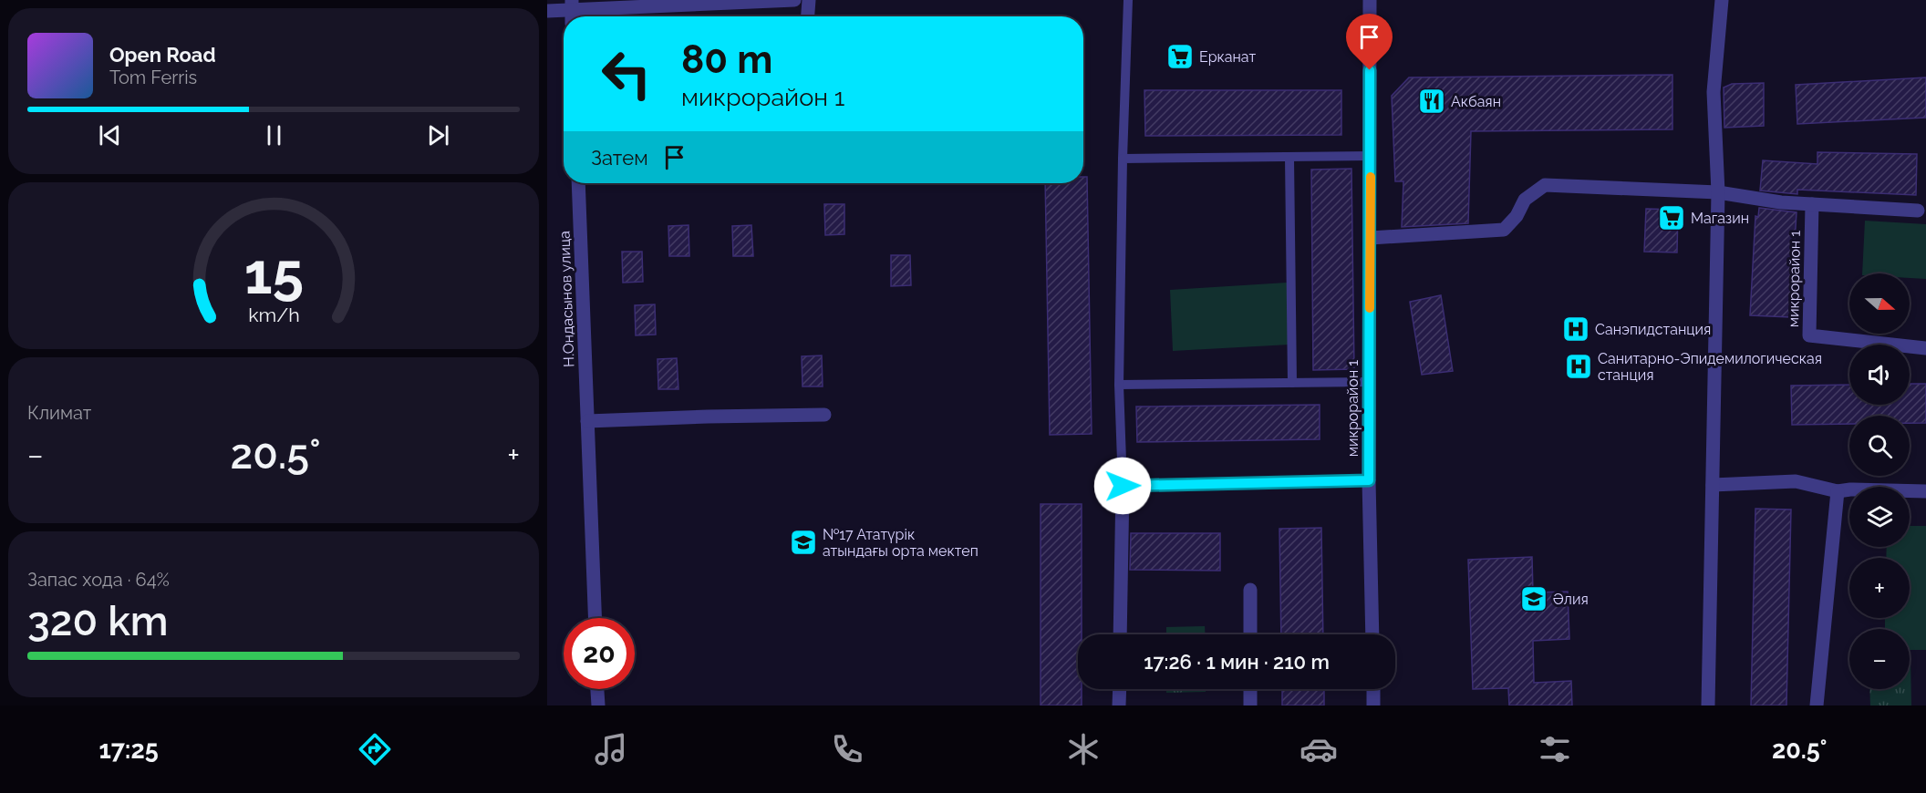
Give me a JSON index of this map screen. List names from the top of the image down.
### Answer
{
  "streets": {
    "street": ["микрорайон 1", "Н.Ондасынов улица"]
  },
  "places": {
    "supermarket": ["Ерканат", "Магазин"],
    "restaurant": ["Акбаян"],
    "hospital": ["Санэпидстанция", "Санитарно-Эпидемилогическая станция"],
    "school or university": ["№17 Ататүрік атындағы орта мектеп", "Әлия"]
  },
  "north": "right",
  "page": {
    "turn": ["80 m", "микрорайон 1"],
    "song": ["Open Road", "Tom Ferris"],
    "then": "Затем",
    "map_buttons": ["+", "−"],
    "tile": [
      "Климат",
      ["Запас хода · 64%", "320 km"]
    ],
    "heat": ["−", "20.5°", "+"],
    "limit": "20",
    "trip": "17:26 · 1 мин · 210 m",
    "tabs": ["17:25", "20.5°"],
    "gauge": ["15", "km/h"]
  }
}
